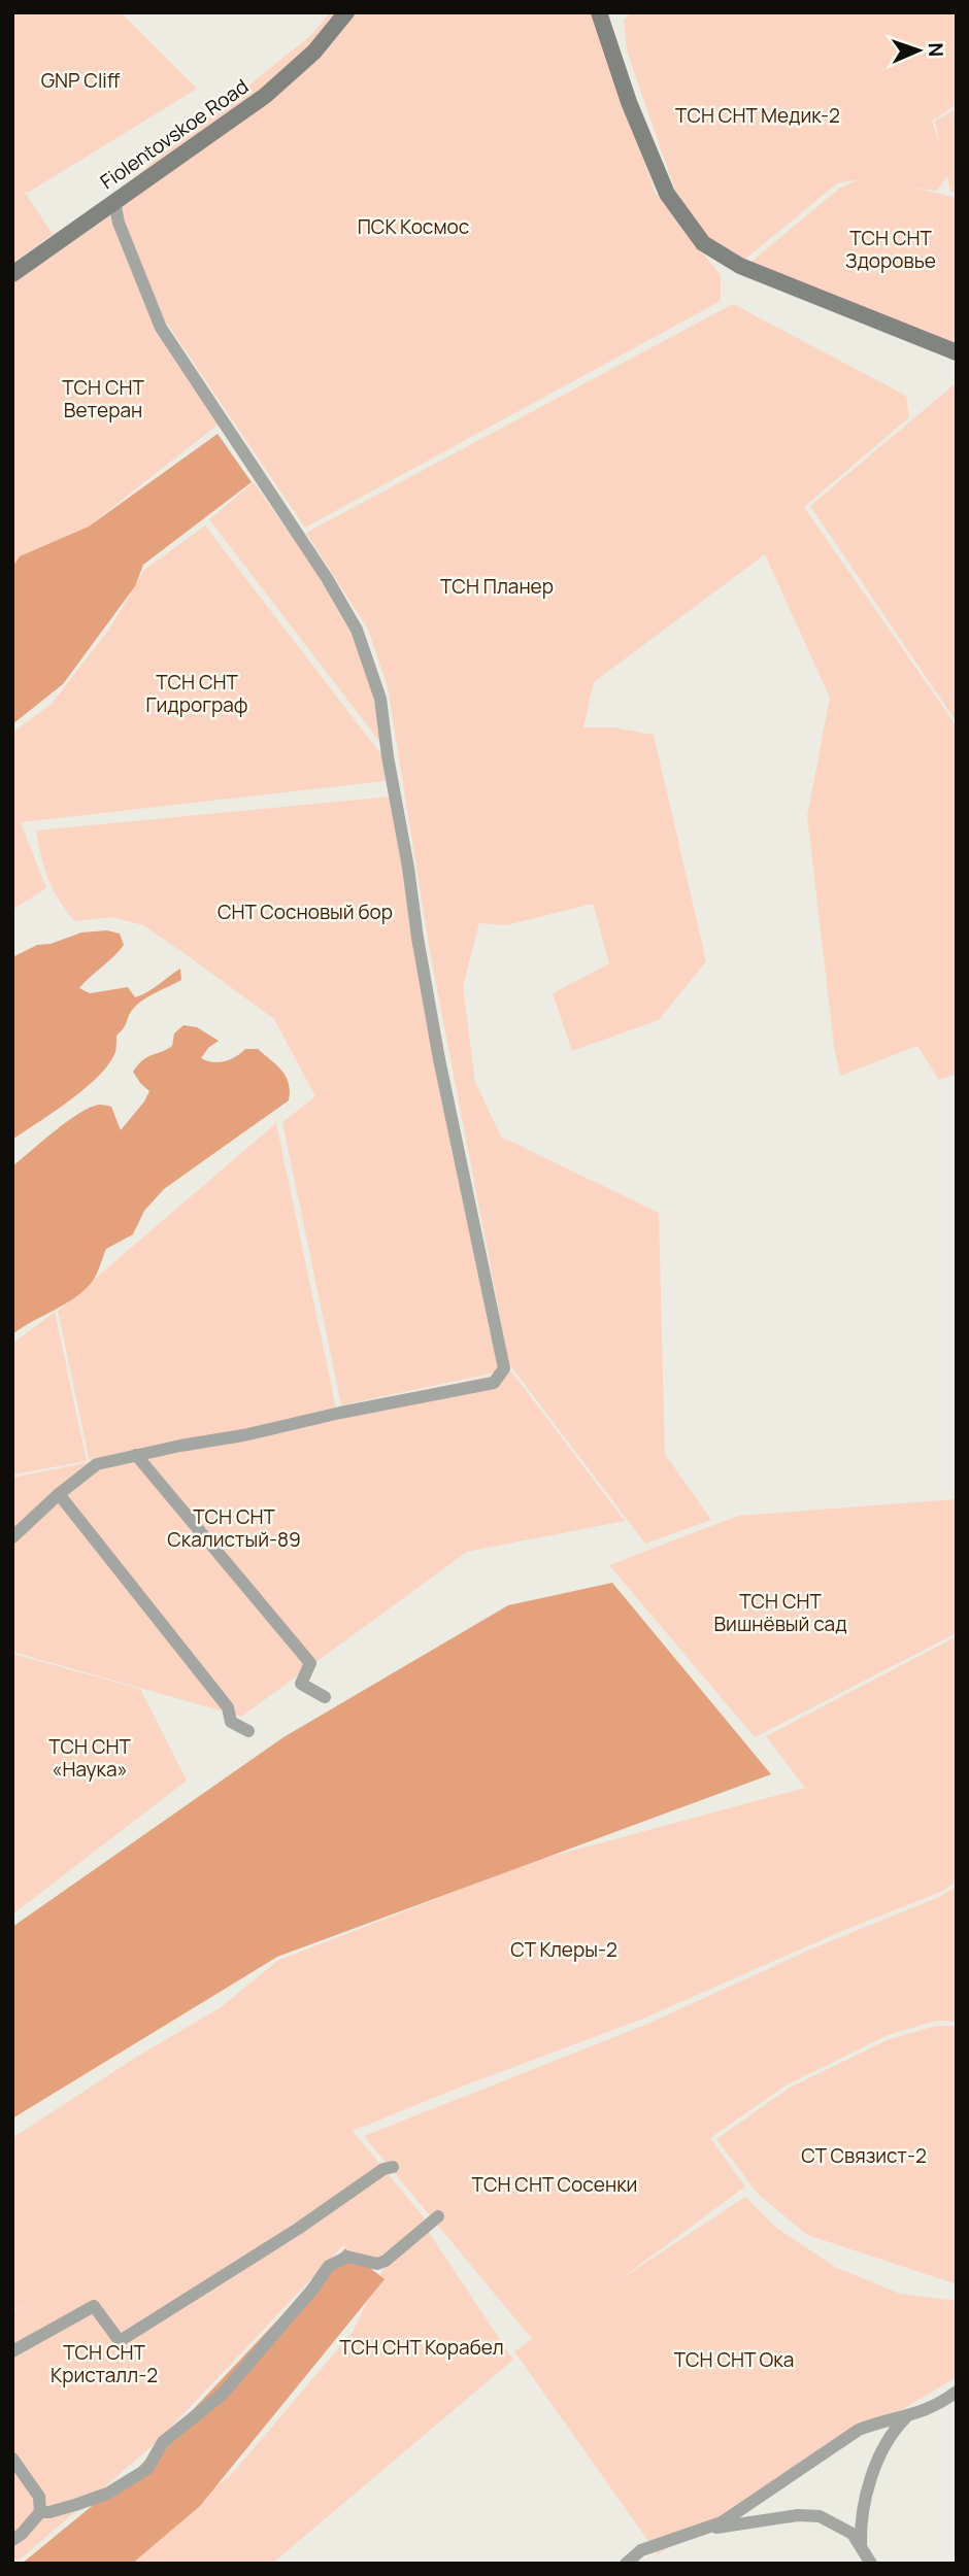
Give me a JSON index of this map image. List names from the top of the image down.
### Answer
{
  "streets": {
    "main road": ["Fiolentovskoe Road"]
  },
  "parks": [
    "GNP Cliff",
    "ТСН СНТ Медик-2",
    "ПСК Космос",
    "ТСН СНТ Здоровье",
    "ТСН СНТ Ветеран",
    "ТСН Планер",
    "ТСН СНТ Гидрограф",
    "СНТ Сосновый бор",
    "ТСН СНТ Скалистый-89",
    "ТСН СНТ Вишнёвый сад",
    "ТСН СНТ «Наука»",
    "СТ Клеры-2",
    "СТ Связист-2",
    "ТСН СНТ Сосенки",
    "ТСН СНТ Корабел",
    "ТСН СНТ Кристалл-2",
    "ТСН СНТ Ока"
  ],
  "north": "right"
}
